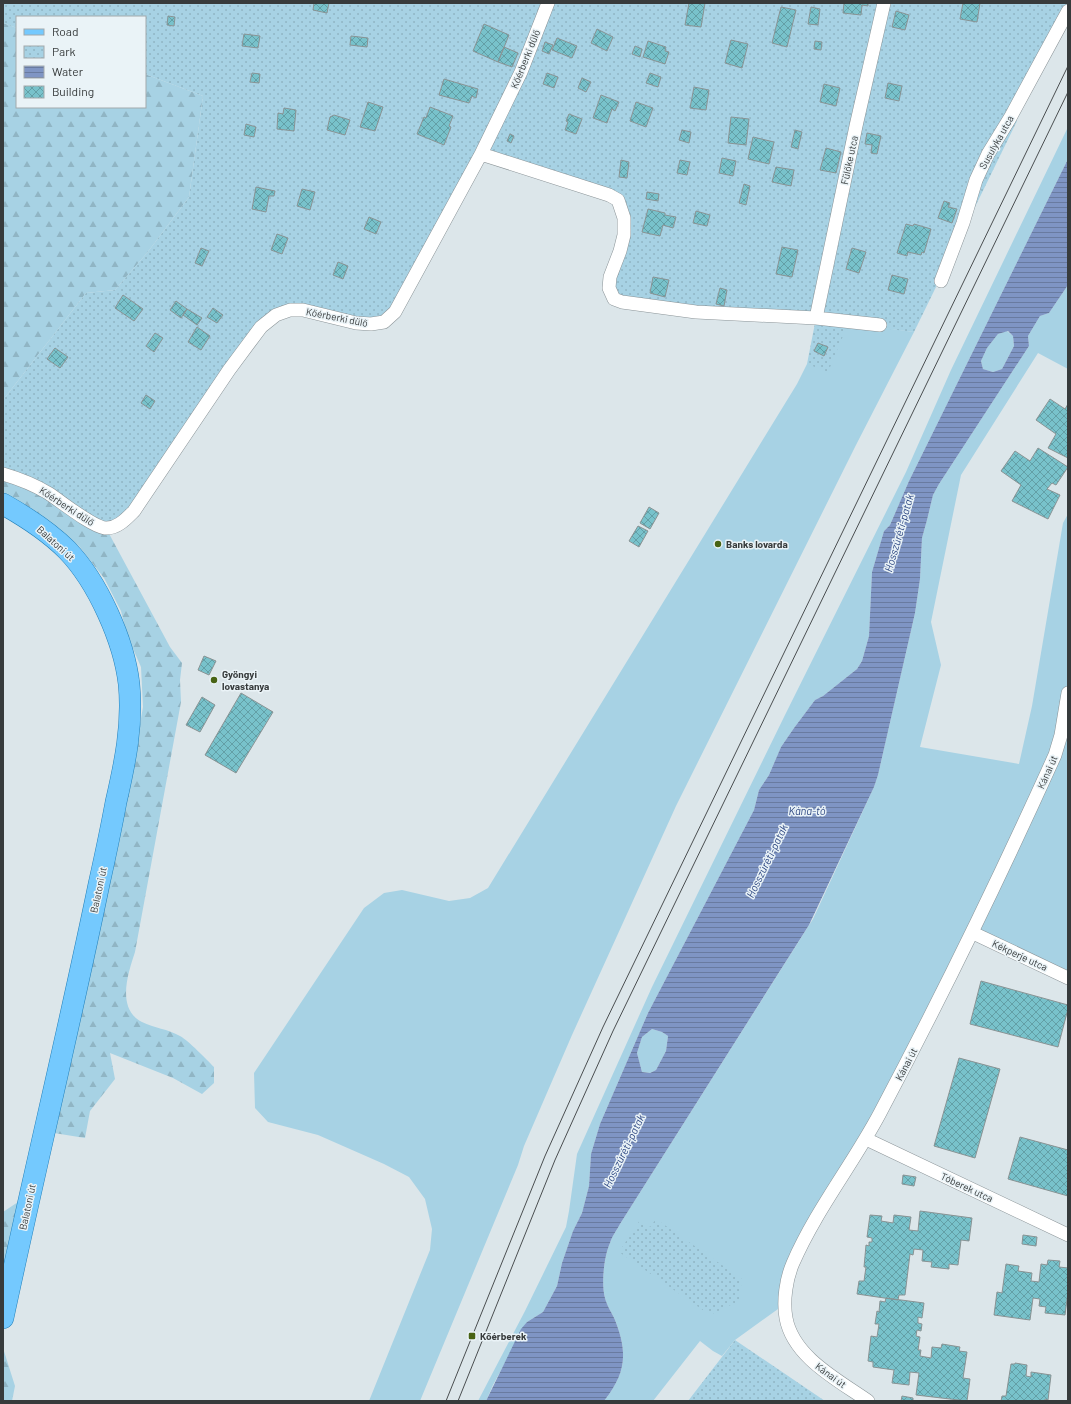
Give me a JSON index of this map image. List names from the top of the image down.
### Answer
{
  "streets": {
    "main road": ["Balatoni út"],
    "street": [
      "Kőérberki dűlő",
      "Susulyka utca",
      "Fülőke utca",
      "Kánai út",
      "Kékperje utca",
      "Tóberek utca"
    ]
  },
  "crossings": [
    ["Kánai út", "Kékperje utca"],
    ["Kánai út", "Tóberek utca"]
  ],
  "water": ["Hosszúréti-patak", "Kána-tó"],
  "places": {
    "other": ["Banks lovarda", "Gyöngyi lovastanya"],
    "transit": ["Kőérberek"]
  },
  "legend": [
    "Road",
    "Park",
    "Water",
    "Building"
  ]
}
